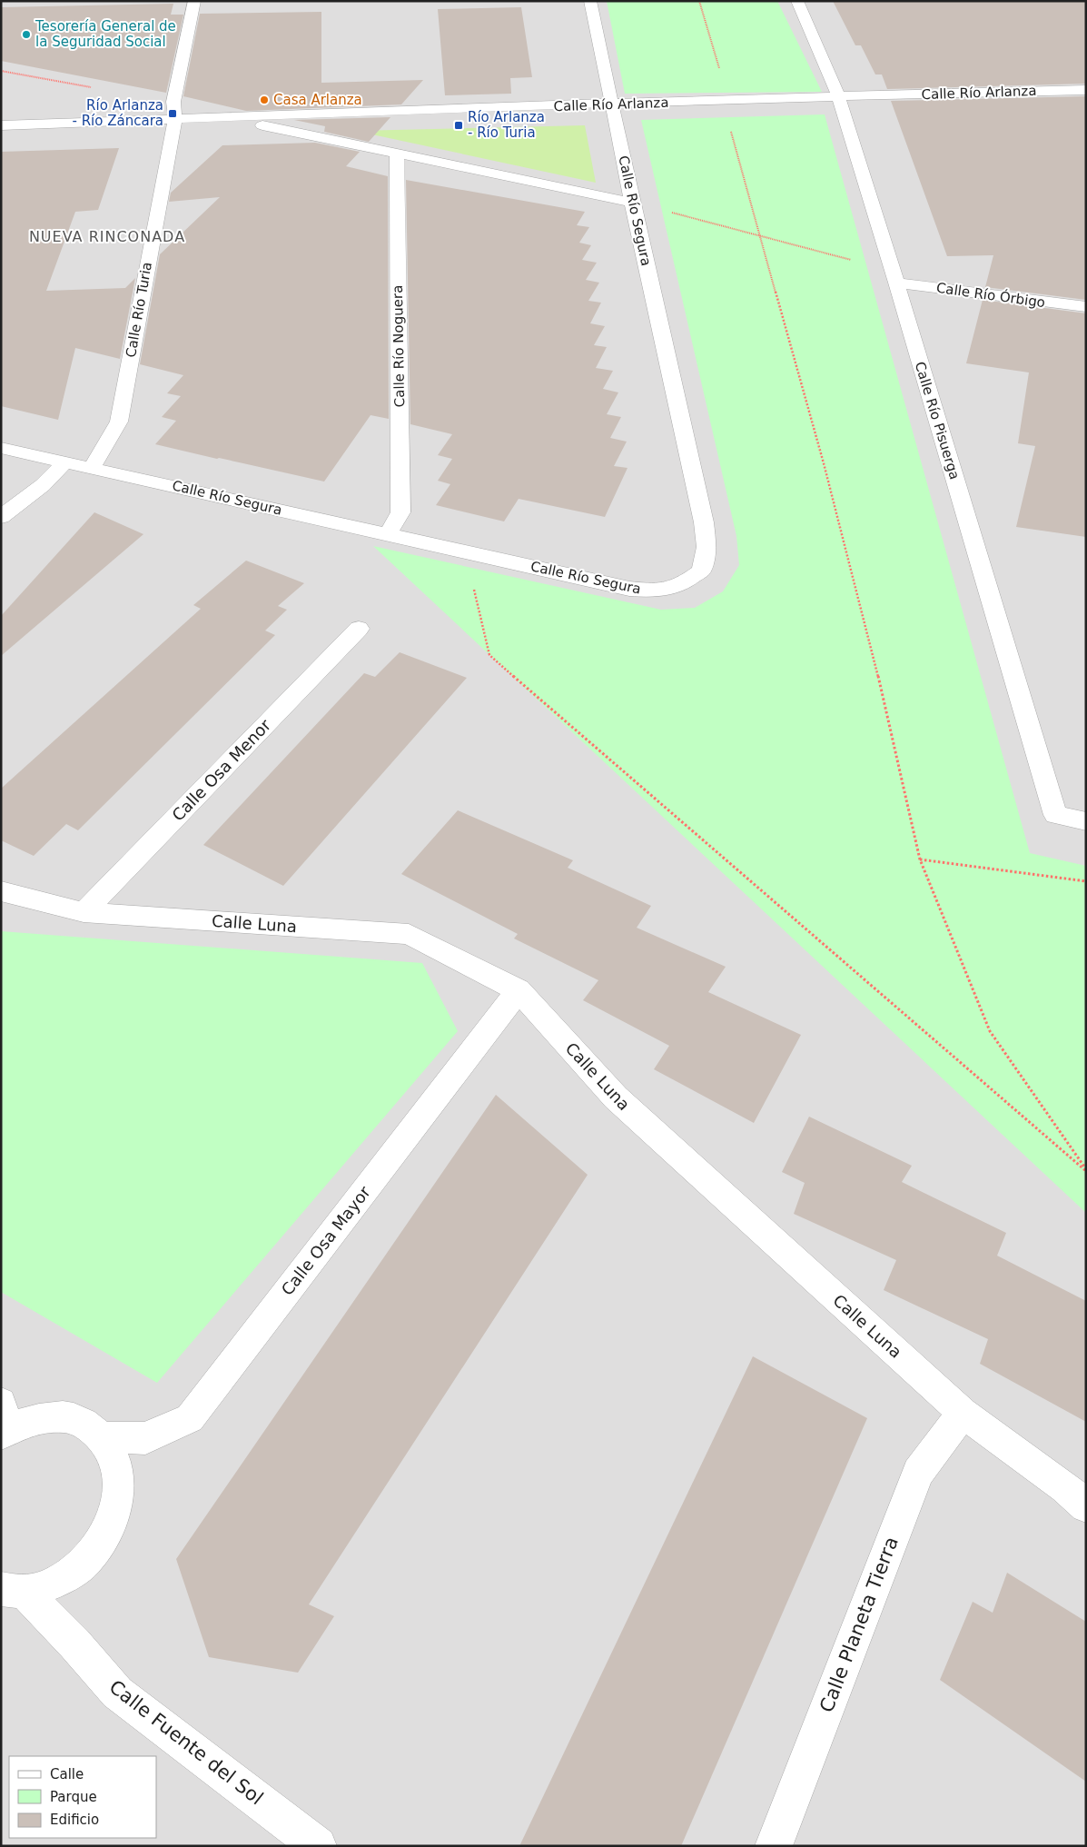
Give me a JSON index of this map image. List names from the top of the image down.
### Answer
{
  "streets": {
    "street": [
      "Calle Río Arlanza",
      "Calle Río Segura",
      "Calle Río Órbigo",
      "Calle Río Turia",
      "Calle Río Noguera",
      "Calle Río Pisuerga",
      "Calle Osa Menor",
      "Calle Luna",
      "Calle Osa Mayor",
      "Calle Planeta Tierra",
      "Calle Fuente del Sol"
    ]
  },
  "crossings": [
    ["Calle Río Arlanza", "Calle Río Segura"],
    ["Calle Río Arlanza", "Calle Río Turia"],
    ["Calle Río Arlanza", "Calle Río Pisuerga"],
    ["Calle Río Segura", "Calle Río Turia"],
    ["Calle Río Segura", "Calle Río Noguera"],
    ["Calle Río Órbigo", "Calle Río Pisuerga"],
    ["Calle Osa Menor", "Calle Luna"],
    ["Calle Luna", "Calle Osa Mayor"],
    ["Calle Luna", "Calle Planeta Tierra"]
  ],
  "districts": ["NUEVA RINCONADA"],
  "places": {
    "other": ["Tesorería General de la Seguridad Social", "Casa Arlanza"],
    "transit": ["Río Arlanza - Río Záncara", "Río Arlanza - Río Turia"]
  },
  "legend": ["Calle", "Parque", "Edificio"]
}
